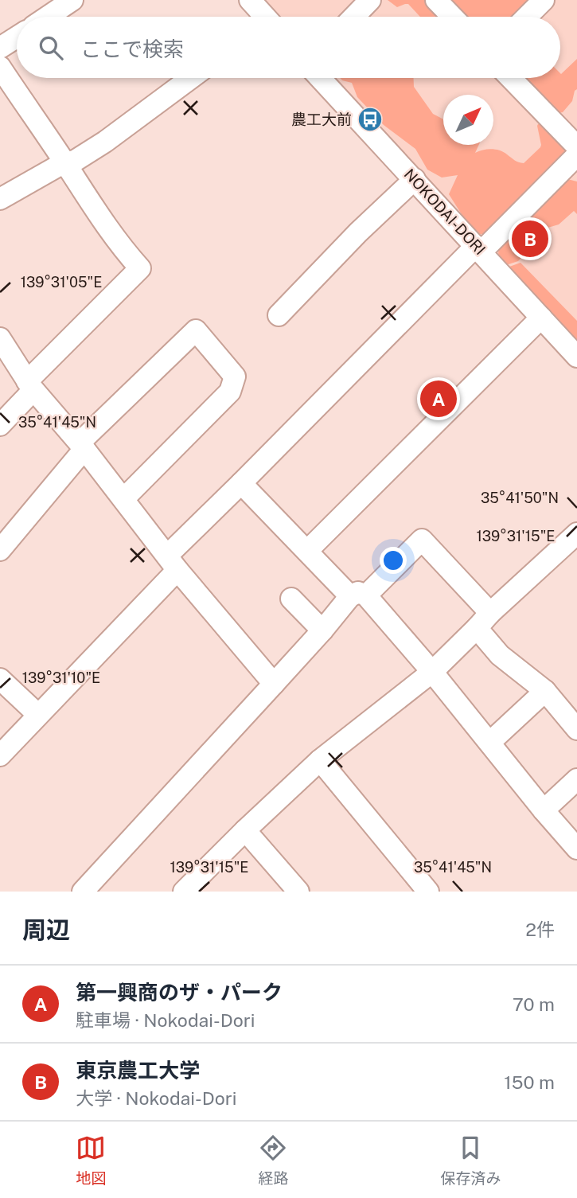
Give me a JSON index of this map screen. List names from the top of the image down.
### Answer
{
  "streets": {
    "street": ["NOKODAI-DORI"]
  },
  "places": {
    "bus stop": ["農工大前"]
  },
  "north": "top right",
  "page": {
    "search": "ここで検索",
    "pins": ["B", "A"],
    "heading": ["周辺", "2件"],
    "list": [
      {
        "mark": "A",
        "name": "第一興商のザ・パーク",
        "note": "駐車場 · Nokodai-Dori",
        "value": "70 m"
      },
      {
        "mark": "B",
        "name": "東京農工大学",
        "note": "大学 · Nokodai-Dori",
        "value": "150 m"
      }
    ],
    "nav": ["地図", "経路", "保存済み"]
  },
  "coordinates": [
    "139°31'05\"E",
    "35°41'45\"N",
    "35°41'50\"N",
    "139°31'15\"E",
    "139°31'10\"E"
  ]
}
